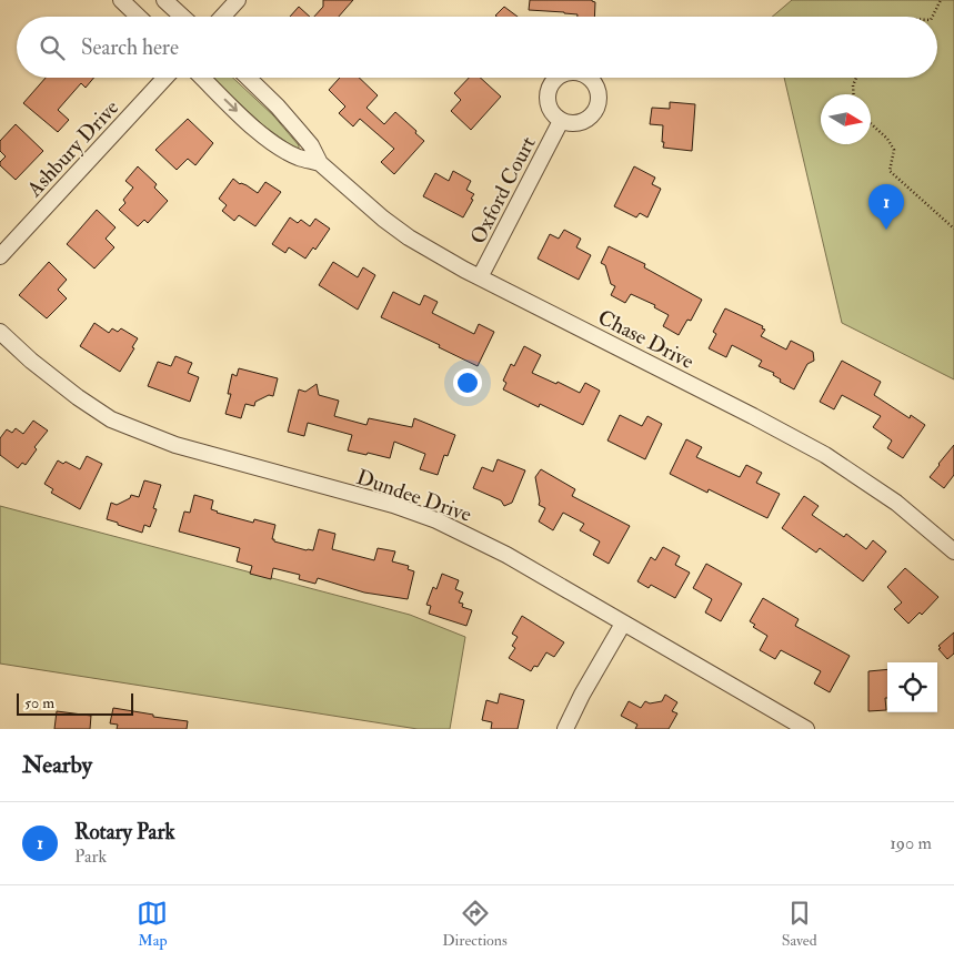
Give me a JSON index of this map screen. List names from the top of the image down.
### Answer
{
  "streets": {
    "street": [
      "Ashbury Drive",
      "Oxford Court",
      "Chase Drive",
      "Dundee Drive"
    ]
  },
  "crossings": [
    ["Oxford Court", "Chase Drive"]
  ],
  "scale_bar": "50 m",
  "north": "right",
  "page": {
    "search": "Search here",
    "pins": "1",
    "scale": "50 m",
    "heading": "Nearby",
    "list": [
      {
        "mark": "1",
        "name": "Rotary Park",
        "note": "Park",
        "value": "190 m"
      }
    ],
    "nav": ["Map", "Directions", "Saved"]
  }
}
